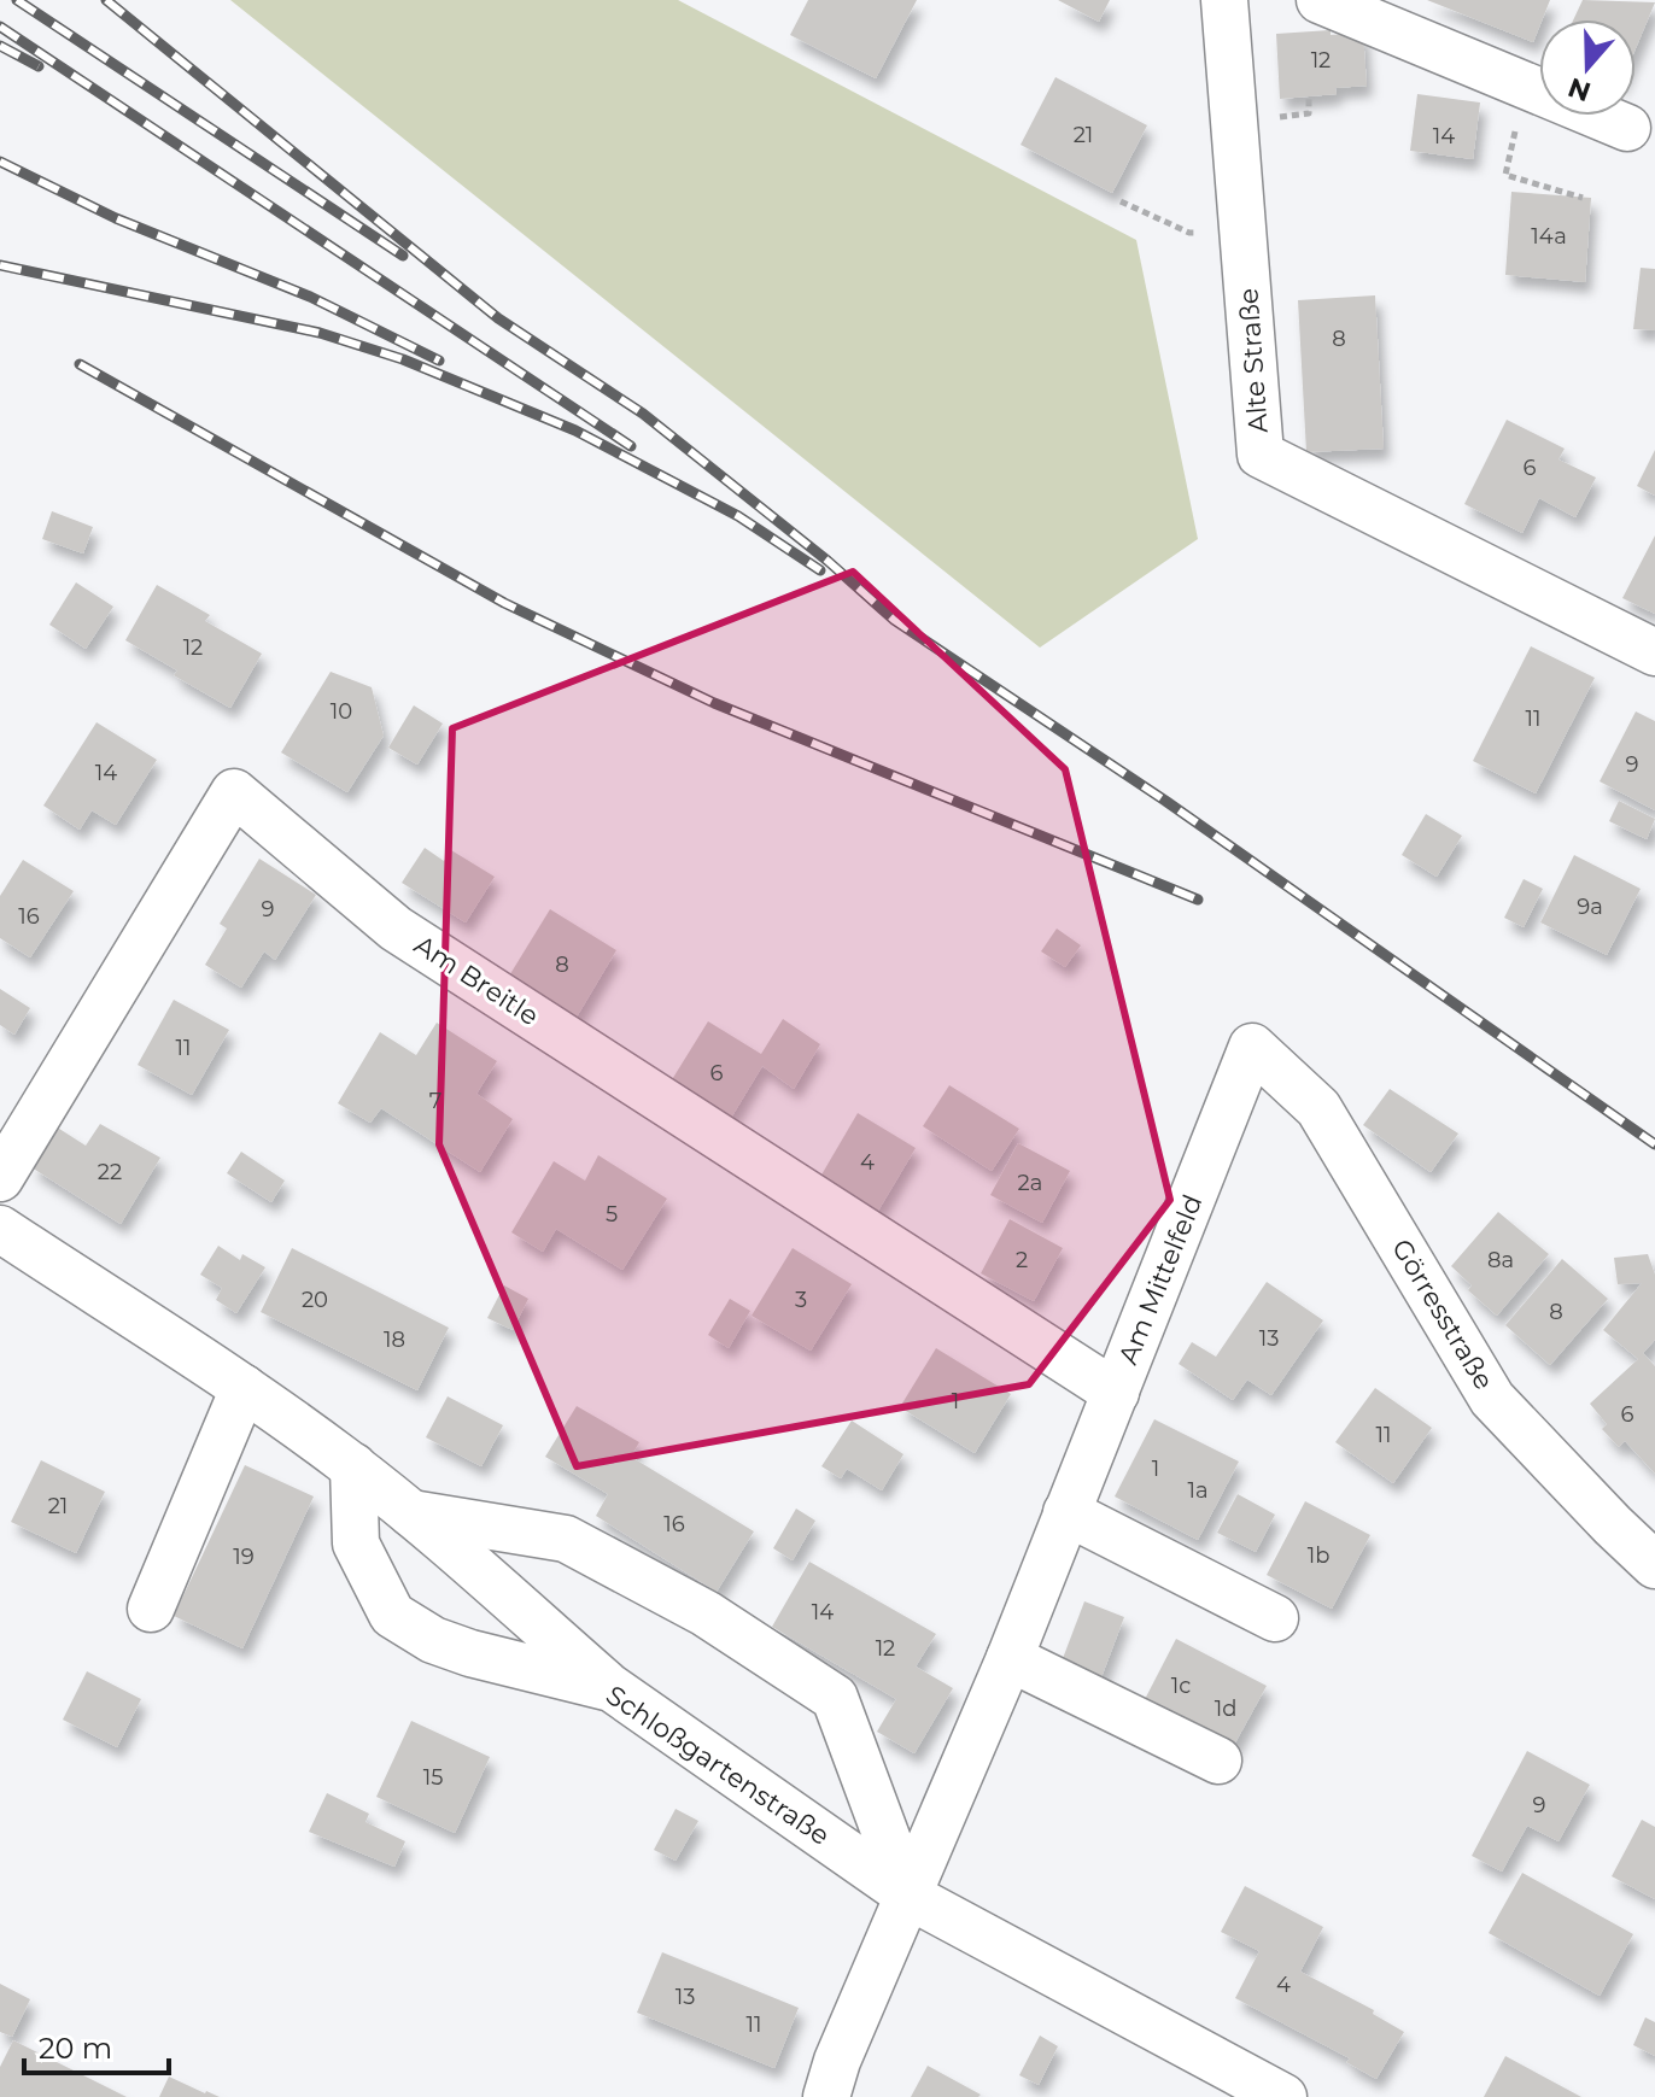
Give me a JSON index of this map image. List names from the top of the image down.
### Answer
{
  "streets": {
    "street": [
      "Alte Straße",
      "Am Breitle",
      "Am Mittelfeld",
      "Görresstraße",
      "Schloßgartenstraße"
    ]
  },
  "crossings": [
    ["Am Breitle", "Am Mittelfeld"],
    ["Am Mittelfeld", "Görresstraße"],
    ["Am Mittelfeld", "Schloßgartenstraße"]
  ],
  "house_numbers": [
    "12",
    "21",
    "14",
    "14a",
    "8",
    "6",
    "12",
    "10",
    "11",
    "9",
    "14",
    "9a",
    "9",
    "16",
    "8",
    "11",
    "6",
    "7",
    "4",
    "22",
    "2a",
    "5",
    "2",
    "8a",
    "20",
    "3",
    "8",
    "13",
    "18",
    "1",
    "6",
    "11",
    "1",
    "1a",
    "21",
    "16",
    "1b",
    "19",
    "14",
    "12",
    "1c",
    "1d",
    "15",
    "9",
    "4",
    "13",
    "11"
  ],
  "scale_bar": "20 m",
  "north": "bottom"
}
